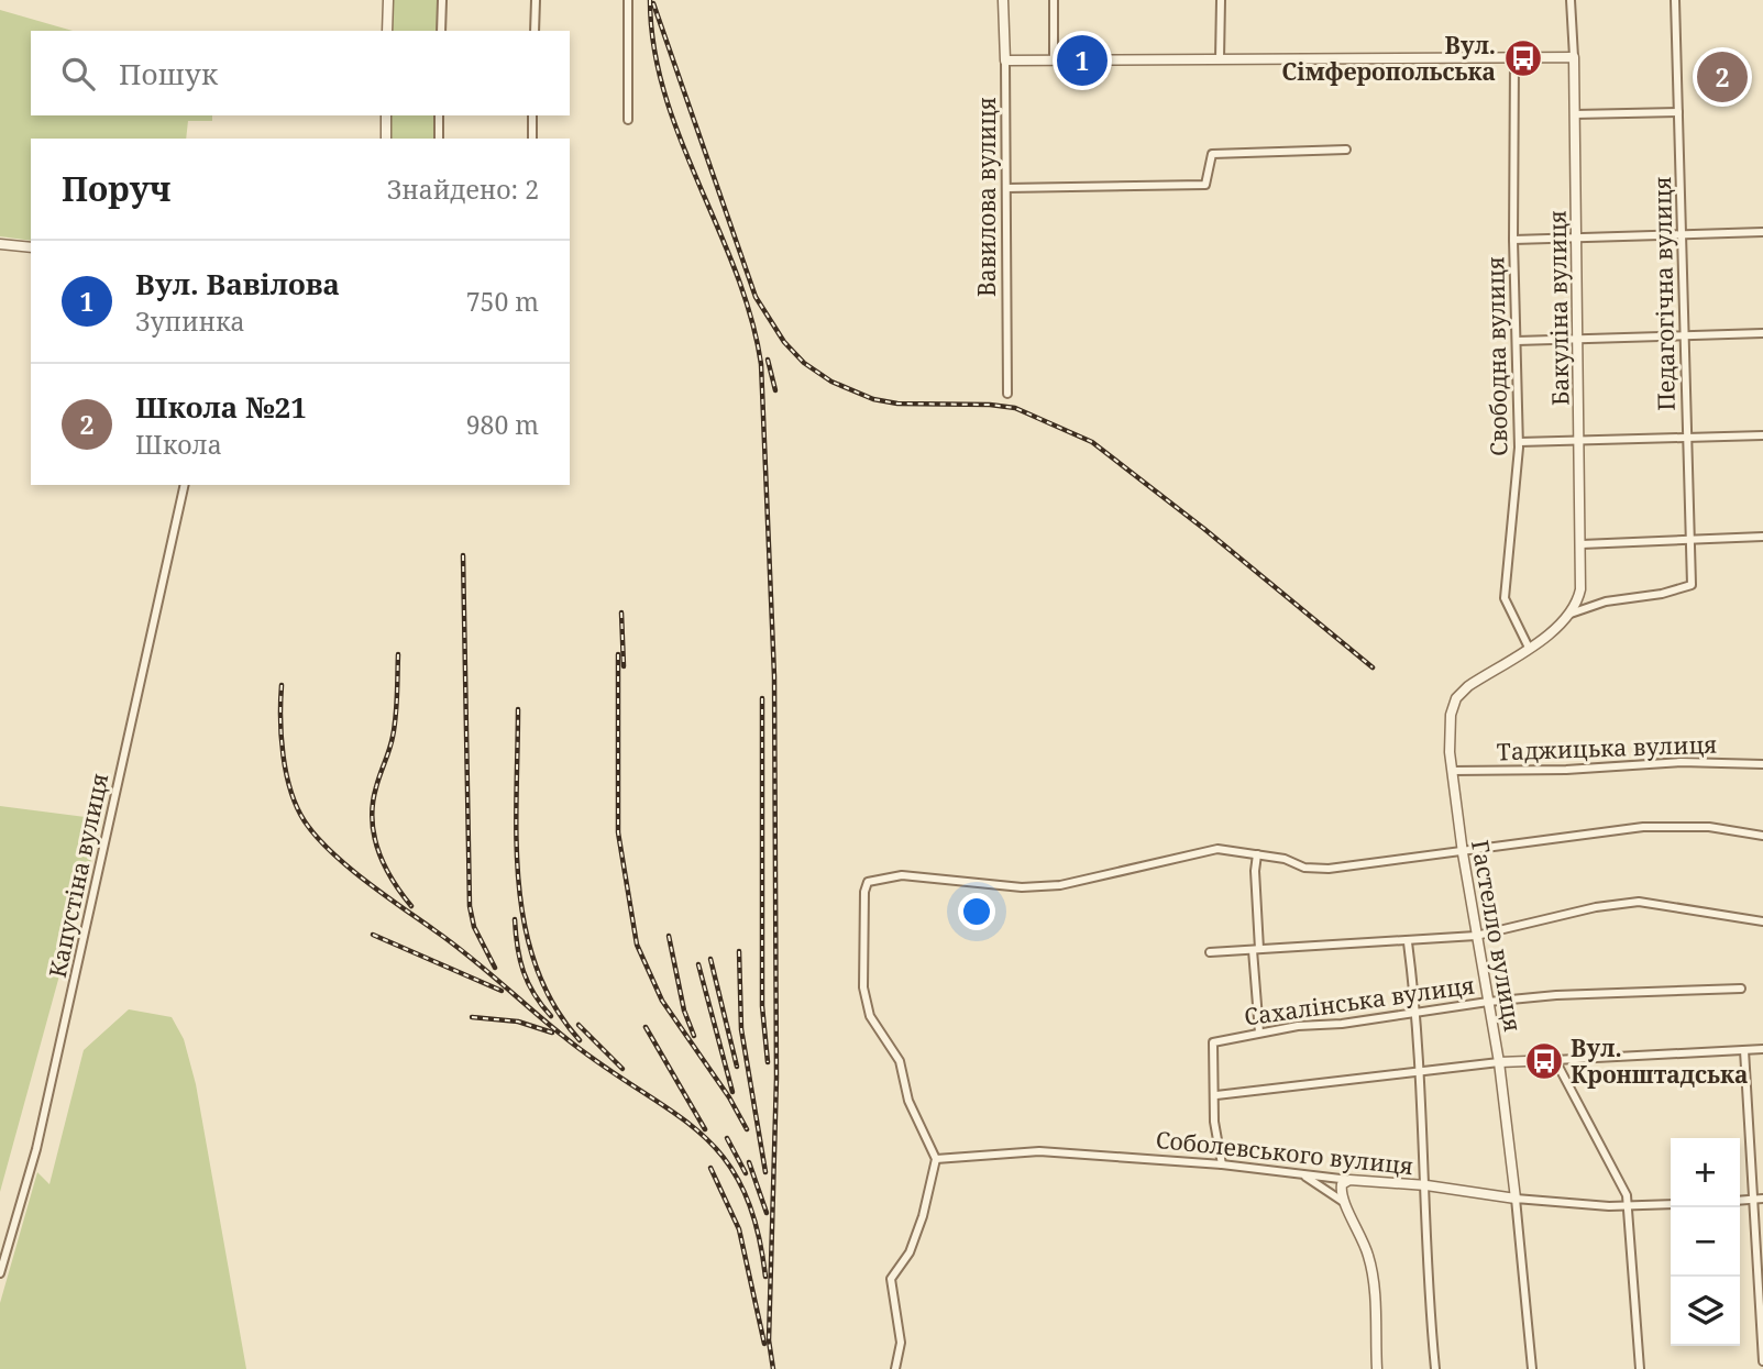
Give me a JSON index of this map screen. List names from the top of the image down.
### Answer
{
  "streets": {
    "street": [
      "Вавилова вулиця",
      "Педагогічна вулиця",
      "Бакуліна вулиця",
      "Свободна вулиця",
      "Таджицька вулиця",
      "Капустіна вулиця",
      "Гастелло вулиця",
      "Сахалінська вулиця",
      "Соболевського вулиця"
    ]
  },
  "crossings": [
    ["Педагогічна вулиця", "Бакуліна вулиця"],
    ["Педагогічна вулиця", "Гастелло вулиця"],
    ["Бакуліна вулиця", "Гастелло вулиця"],
    ["Свободна вулиця", "Гастелло вулиця"],
    ["Таджицька вулиця", "Гастелло вулиця"],
    ["Гастелло вулиця", "Сахалінська вулиця"],
    ["Гастелло вулиця", "Соболевського вулиця"]
  ],
  "places": {
    "bus stop": ["Вул. Сімферопольська", "Вул. Кронштадська"]
  },
  "page": {
    "pins": ["1", "2"],
    "search": "Пошук",
    "heading": ["Поруч", "Знайдено: 2"],
    "list": [
      {
        "mark": "1",
        "name": "Вул. Вавілова",
        "note": "Зупинка",
        "value": "750 m"
      },
      {
        "mark": "2",
        "name": "Школа №21",
        "note": "Школа",
        "value": "980 m"
      }
    ],
    "map_buttons": ["+", "−"]
  }
}
